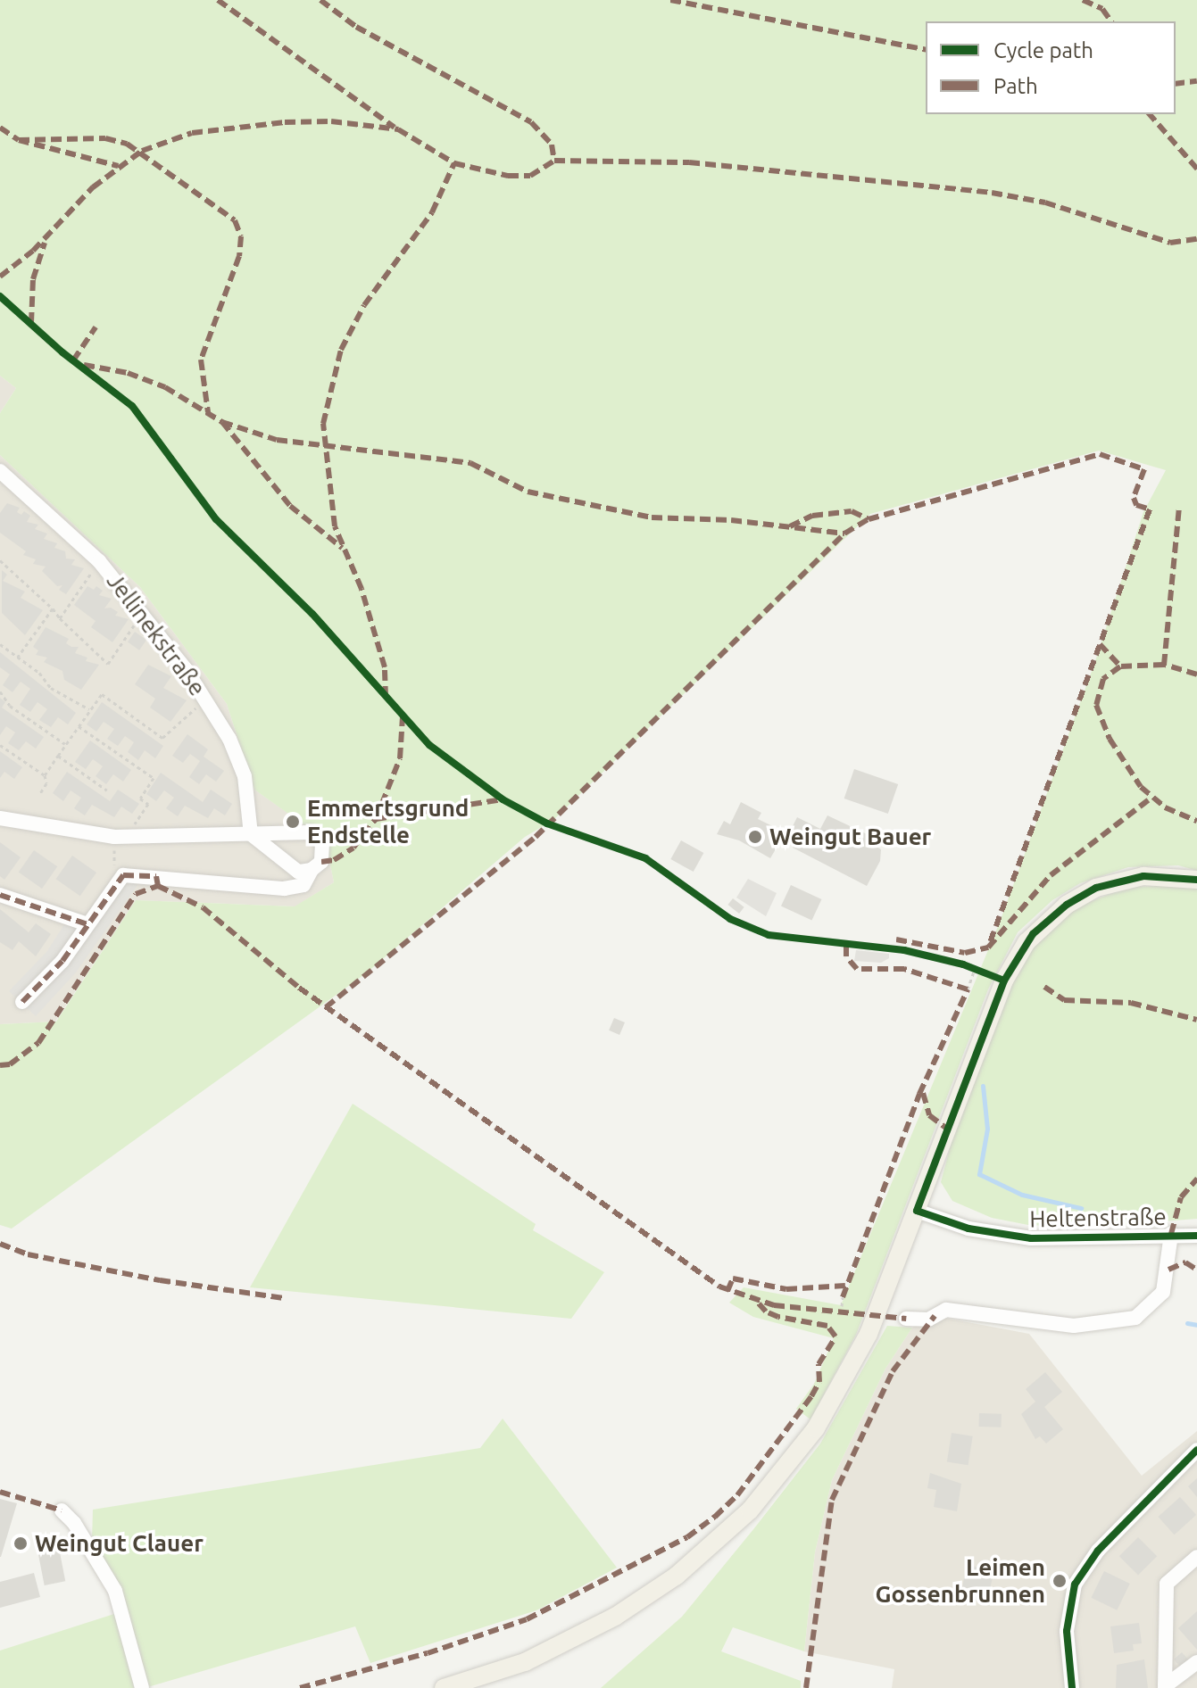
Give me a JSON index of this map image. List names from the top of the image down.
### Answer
{
  "streets": {
    "street": ["Jellinekstraße", "Heltenstraße"]
  },
  "places": [
    "Emmertsgrund Endstelle",
    "Weingut Bauer",
    "Weingut Clauer",
    "Leimen Gossenbrunnen"
  ],
  "legend": ["Cycle path", "Path"]
}
